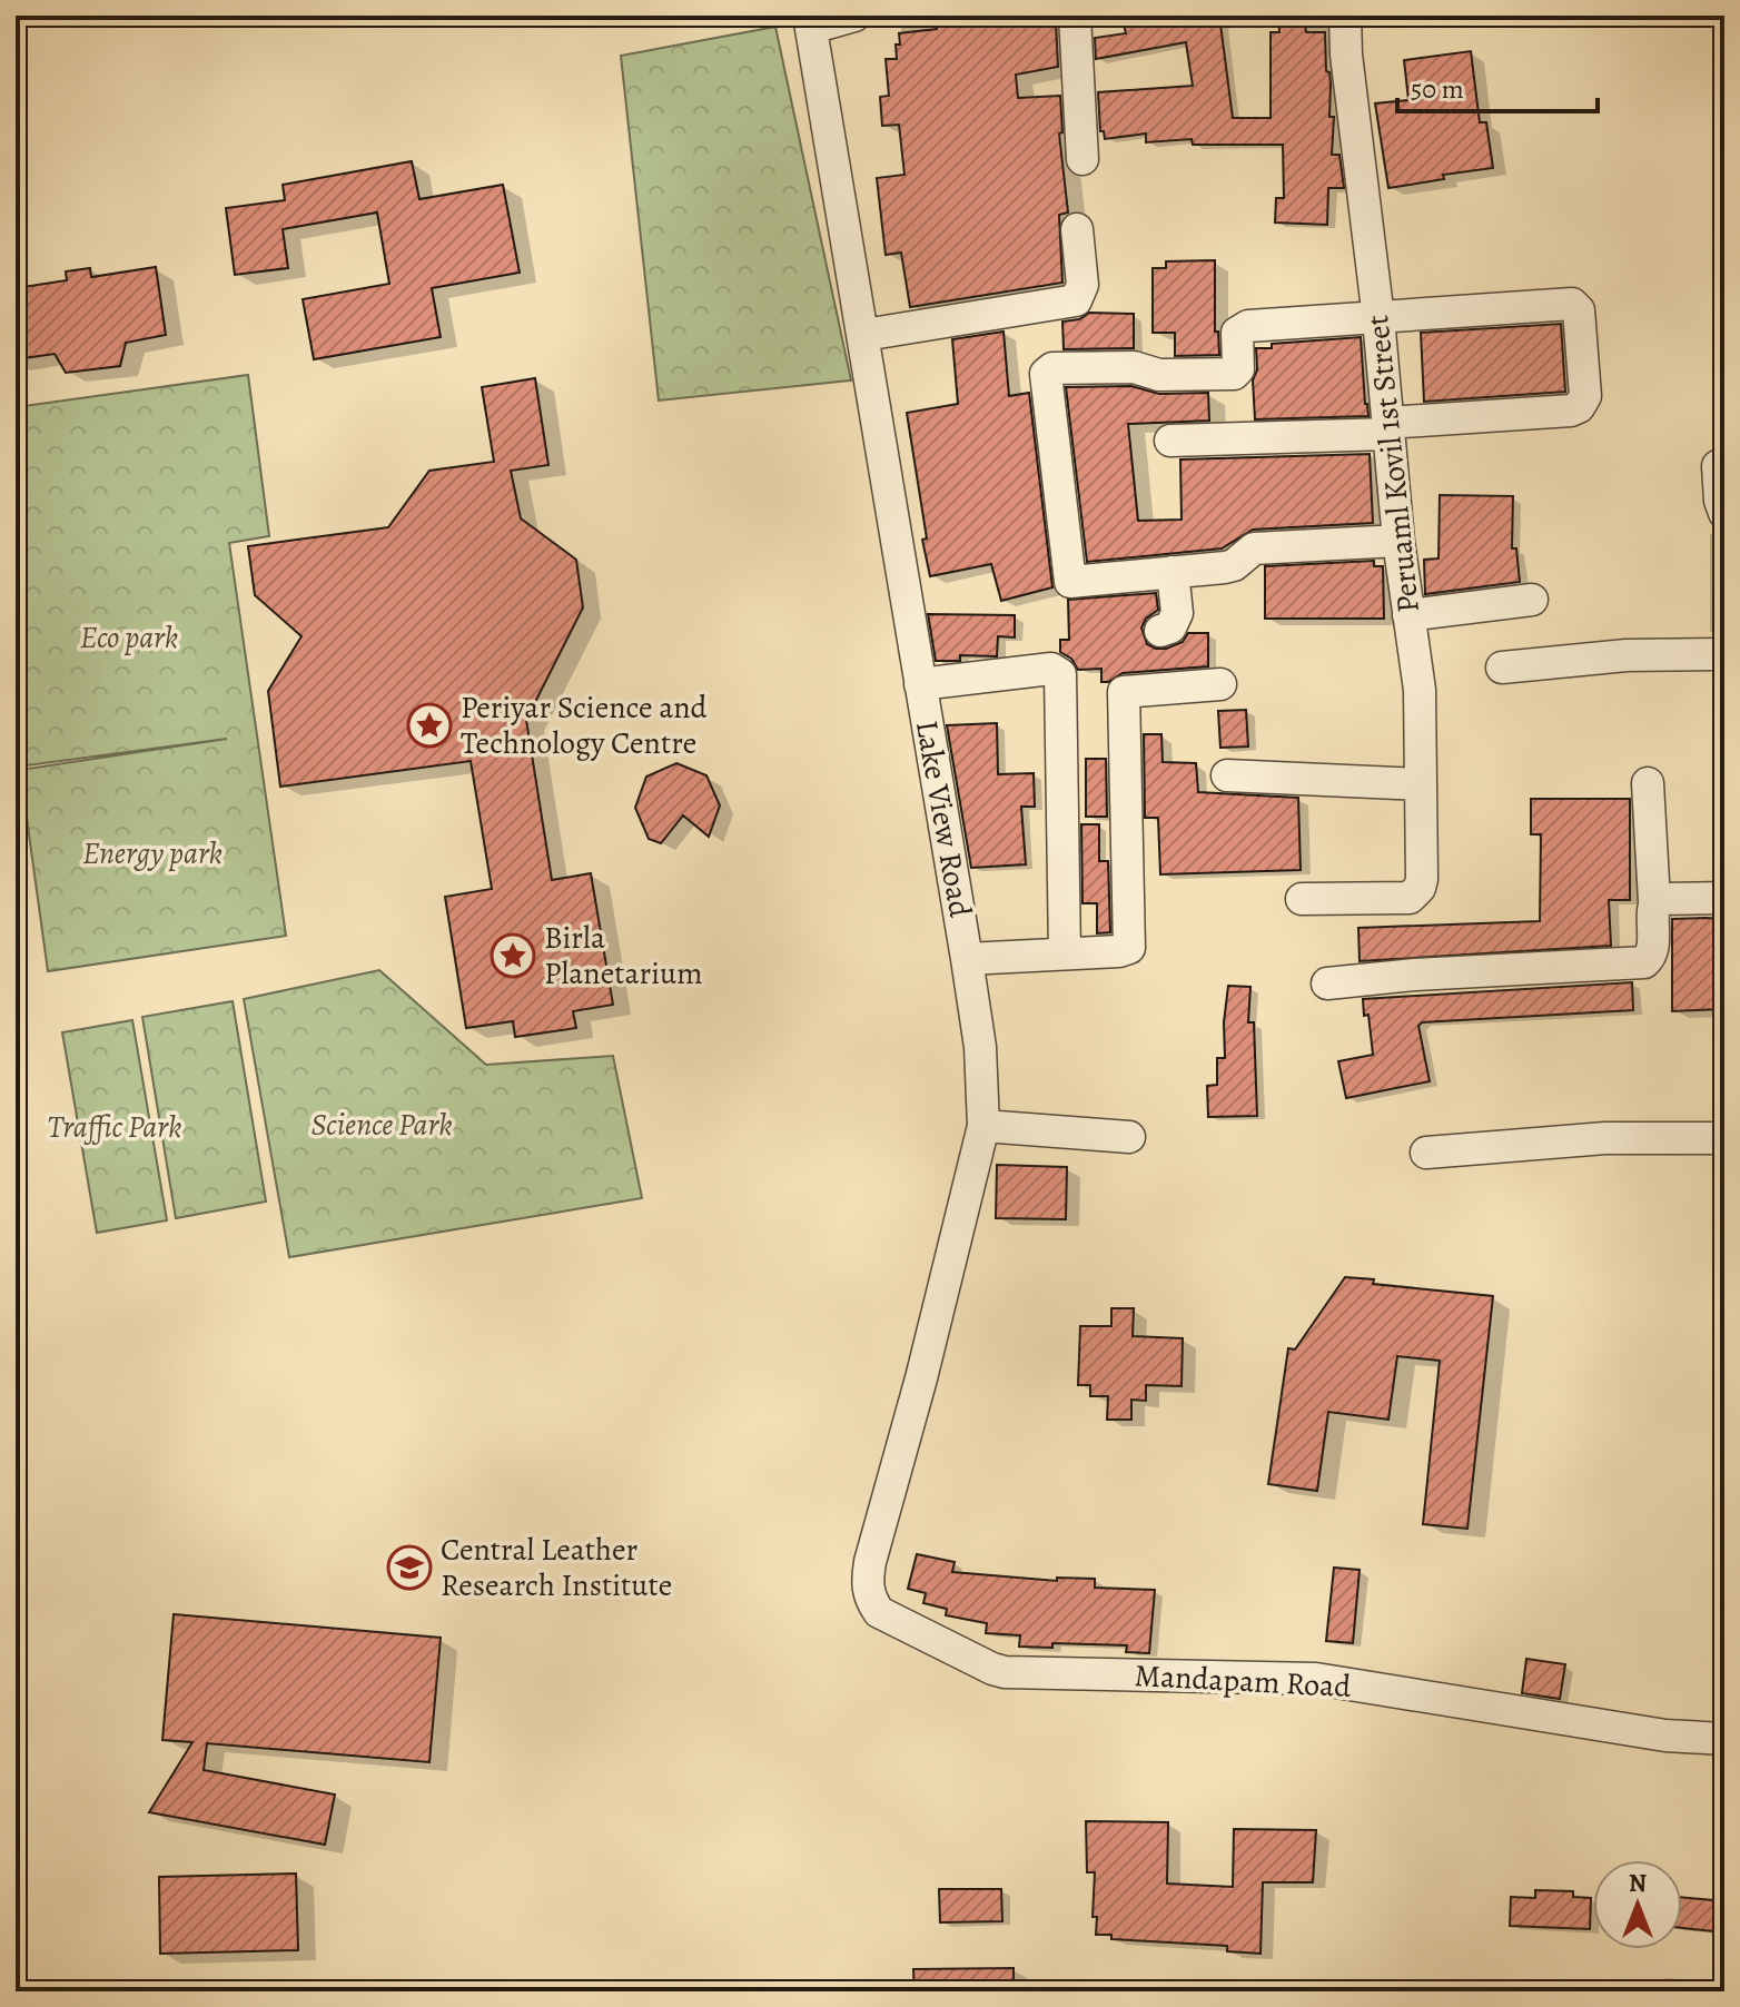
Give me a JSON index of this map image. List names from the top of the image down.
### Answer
{
  "streets": {
    "street": ["Peruaml Kovil 1st Street", "Lake View Road", "Mandapam Road"]
  },
  "crossings": [
    ["Lake View Road", "Mandapam Road"]
  ],
  "parks": [
    "Eco park",
    "Energy park",
    "Science Park",
    "Traffic Park"
  ],
  "places": {
    "place": ["Periyar Science and Technology Centre", "Birla Planetarium"],
    "school or university": ["Central Leather Research Institute"]
  },
  "scale_bar": "50 m",
  "north": "top"
}
